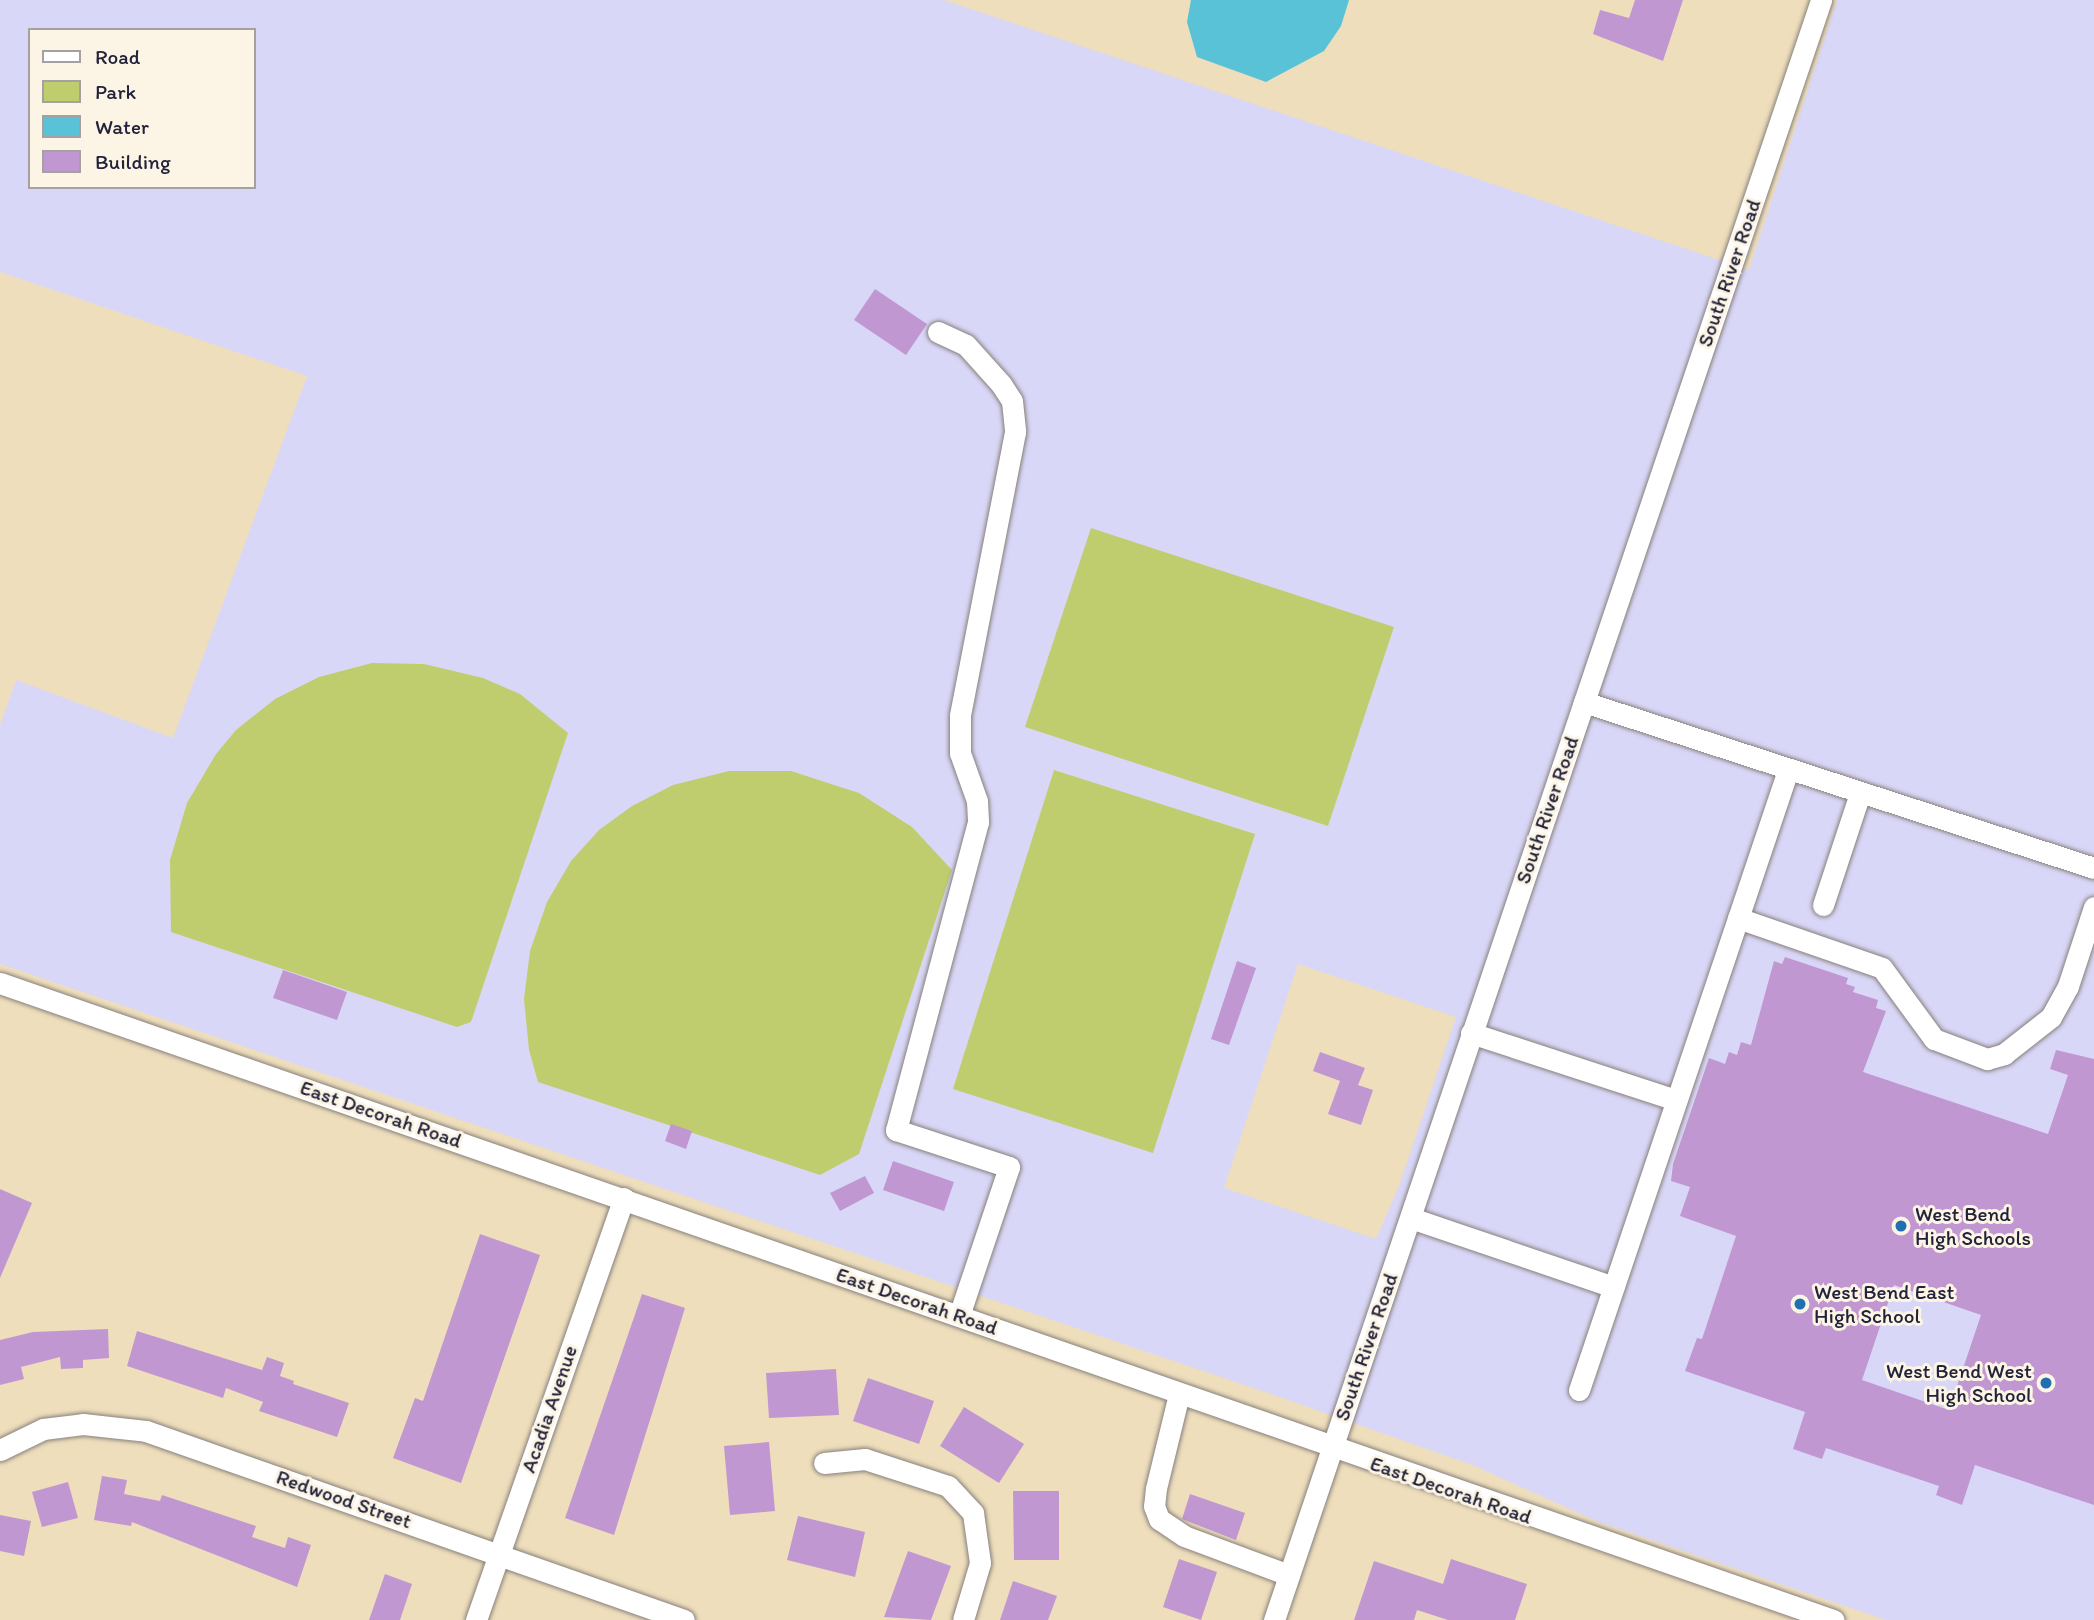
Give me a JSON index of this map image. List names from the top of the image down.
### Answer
{
  "streets": {
    "street": [
      "South River Road",
      "East Decorah Road",
      "Acadia Avenue",
      "Redwood Street"
    ]
  },
  "crossings": [
    ["South River Road", "East Decorah Road"],
    ["East Decorah Road", "Acadia Avenue"],
    ["Acadia Avenue", "Redwood Street"]
  ],
  "places": ["West Bend High Schools", "West Bend East High School", "West Bend West High School"],
  "legend": [
    "Road",
    "Park",
    "Water",
    "Building"
  ]
}
